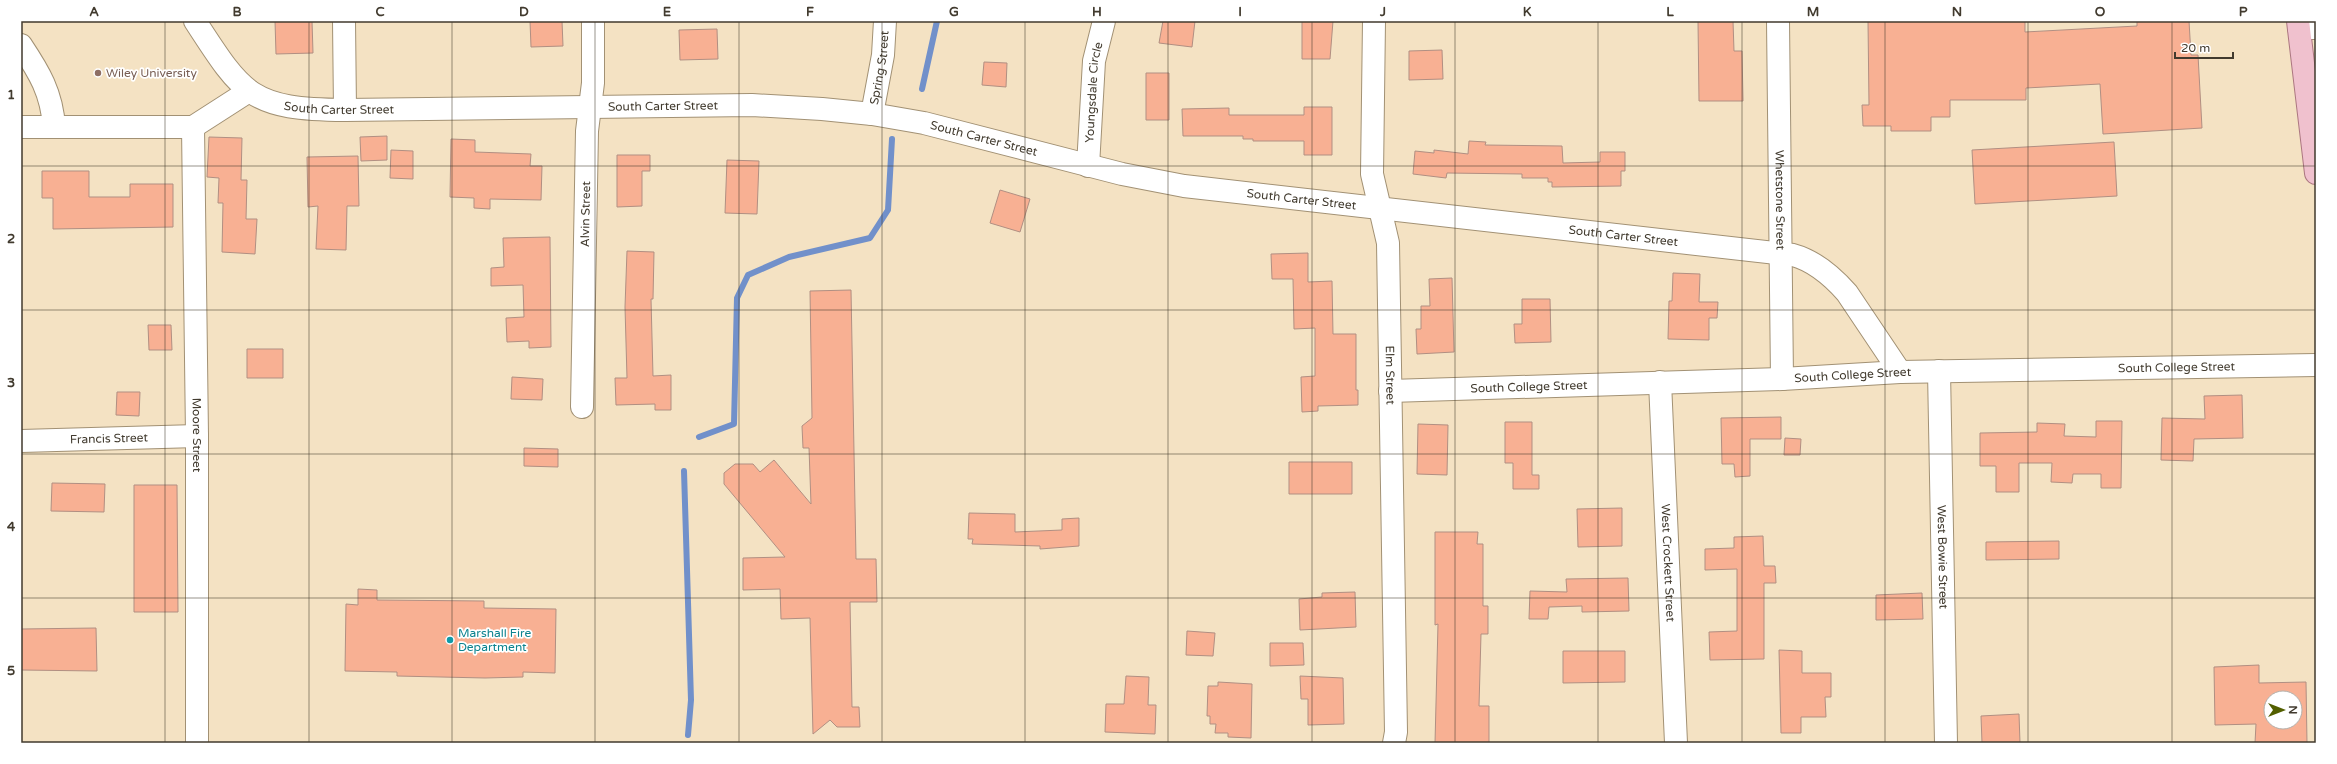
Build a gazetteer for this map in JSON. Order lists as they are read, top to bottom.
{
  "streets": {
    "street": [
      "Spring Street",
      "Youngsdale Circle",
      "South Carter Street",
      "Whetstone Street",
      "Alvin Street",
      "South College Street",
      "Elm Street",
      "Moore Street",
      "Francis Street",
      "West Bowie Street",
      "West Crockett Street"
    ]
  },
  "crossings": [
    ["Spring Street", "South Carter Street"],
    ["Youngsdale Circle", "South Carter Street"],
    ["South Carter Street", "Whetstone Street"],
    ["South Carter Street", "Alvin Street"],
    ["South Carter Street", "South College Street"],
    ["South Carter Street", "Elm Street"],
    ["Whetstone Street", "South College Street"],
    ["South College Street", "Elm Street"],
    ["South College Street", "West Bowie Street"],
    ["South College Street", "West Crockett Street"],
    ["Moore Street", "Francis Street"]
  ],
  "places": ["Wiley University", "Marshall Fire Department"],
  "scale_bar": "20 m",
  "north": "right",
  "grid": {
    "columns": [
      "A",
      "B",
      "C",
      "D",
      "E",
      "F",
      "G",
      "H",
      "I",
      "J",
      "K",
      "L",
      "M",
      "N",
      "O",
      "P"
    ],
    "rows": [
      "1",
      "2",
      "3",
      "4",
      "5"
    ]
  }
}
